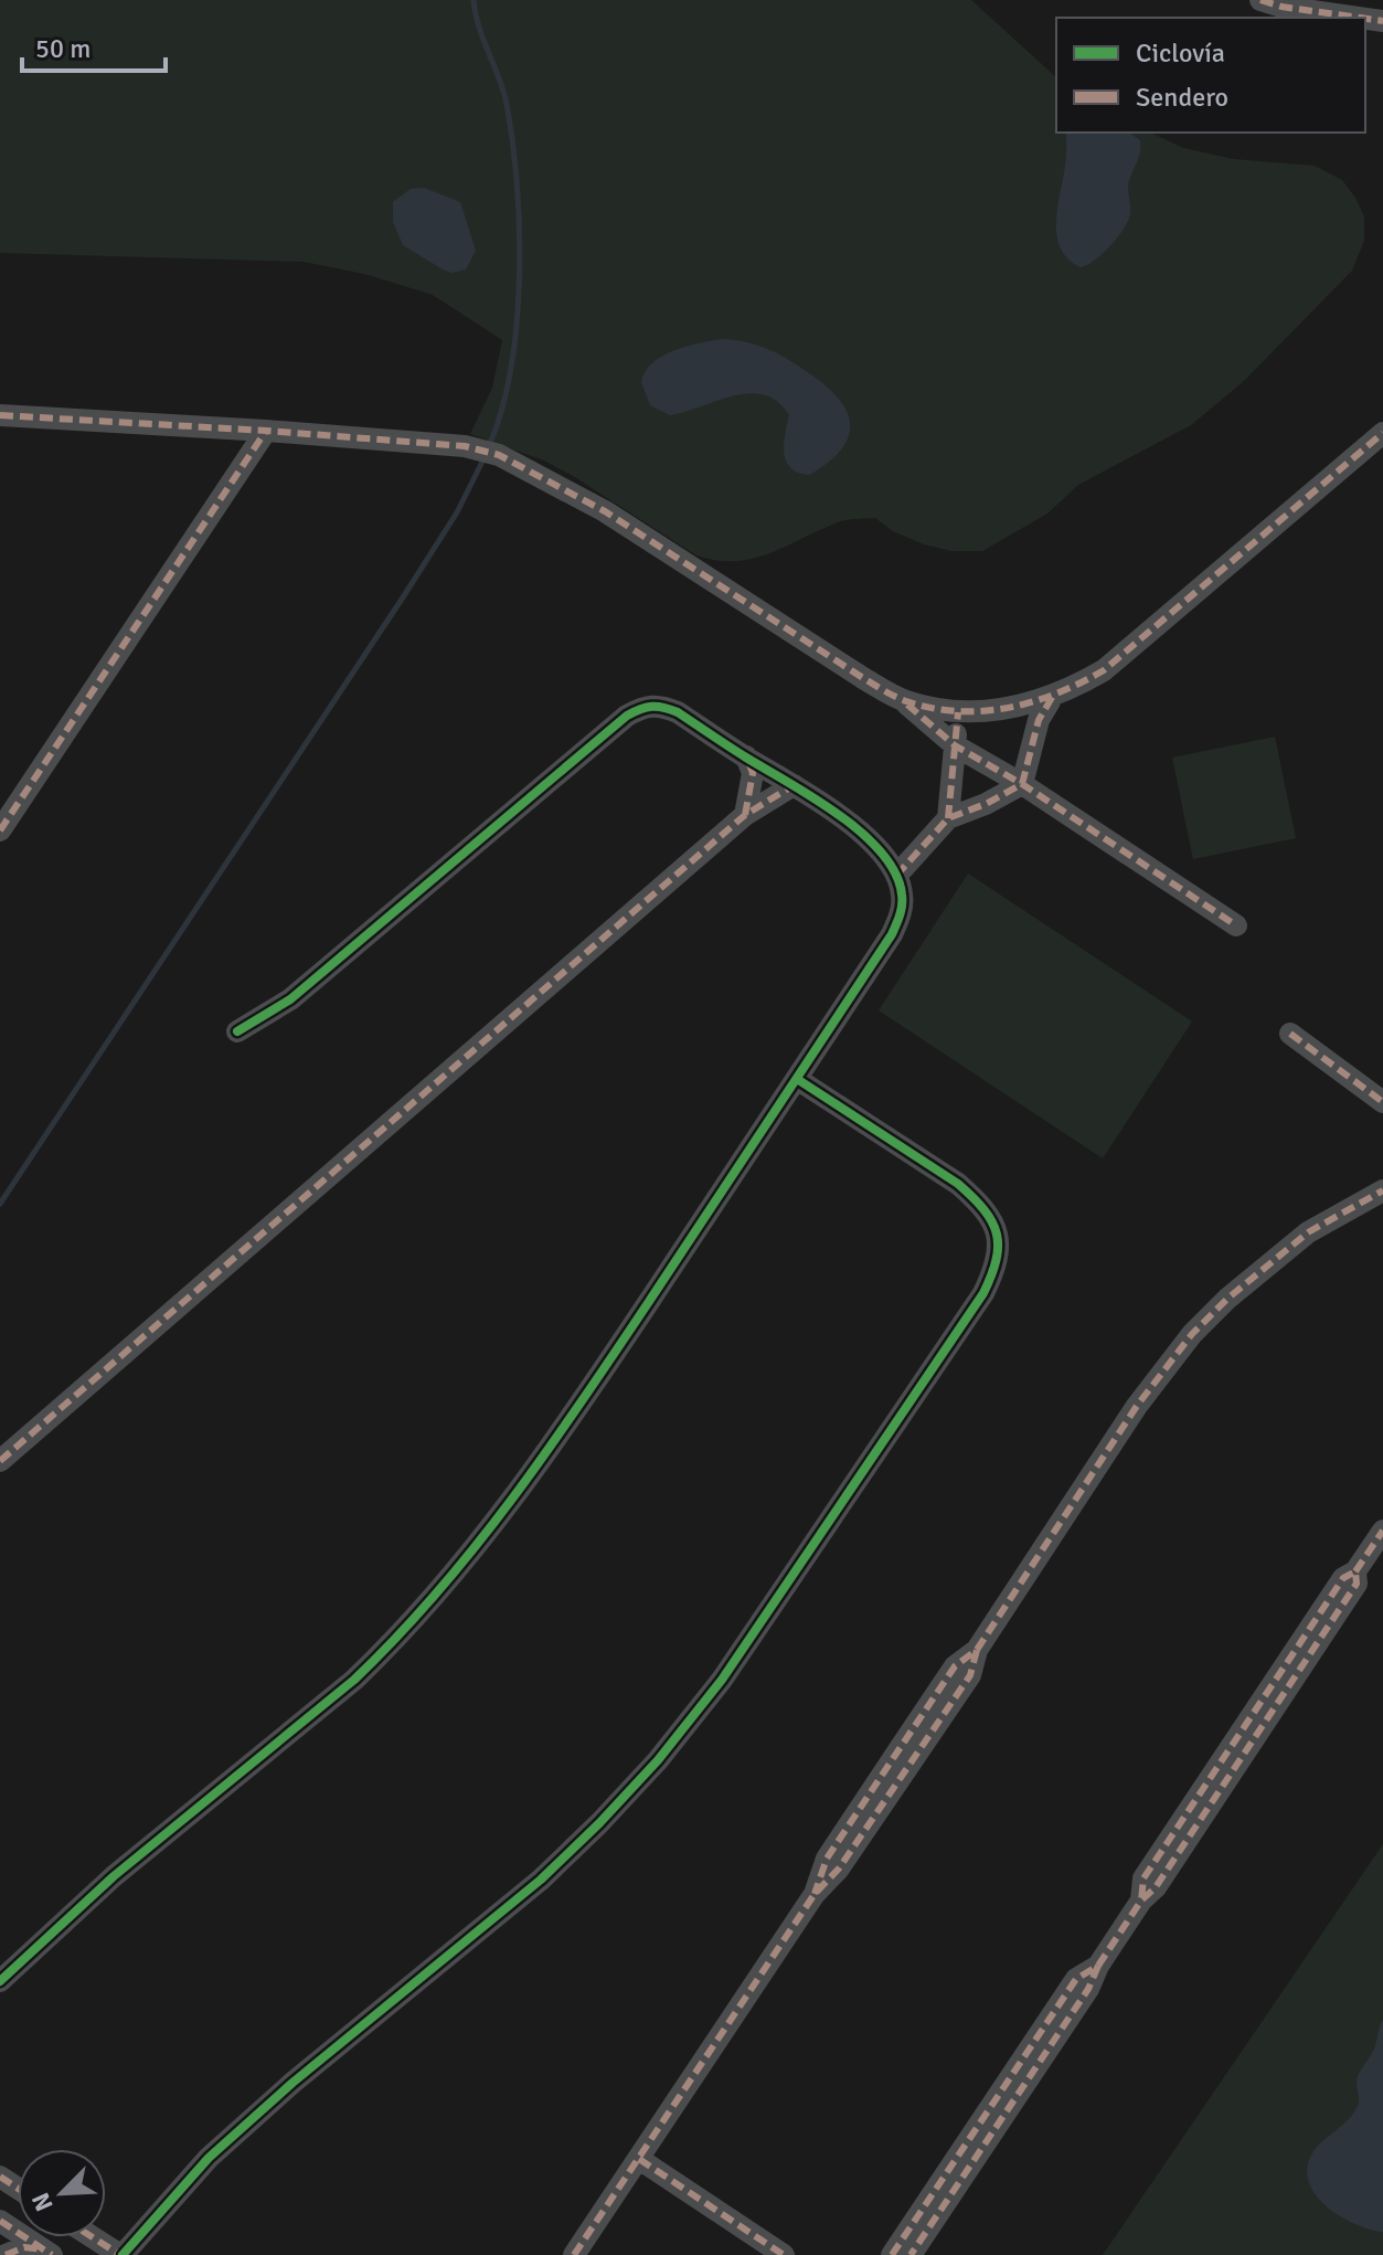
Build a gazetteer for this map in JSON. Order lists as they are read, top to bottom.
{
  "legend": ["Ciclovía", "Sendero"],
  "scale_bar": "50 m",
  "north": "bottom left"
}
